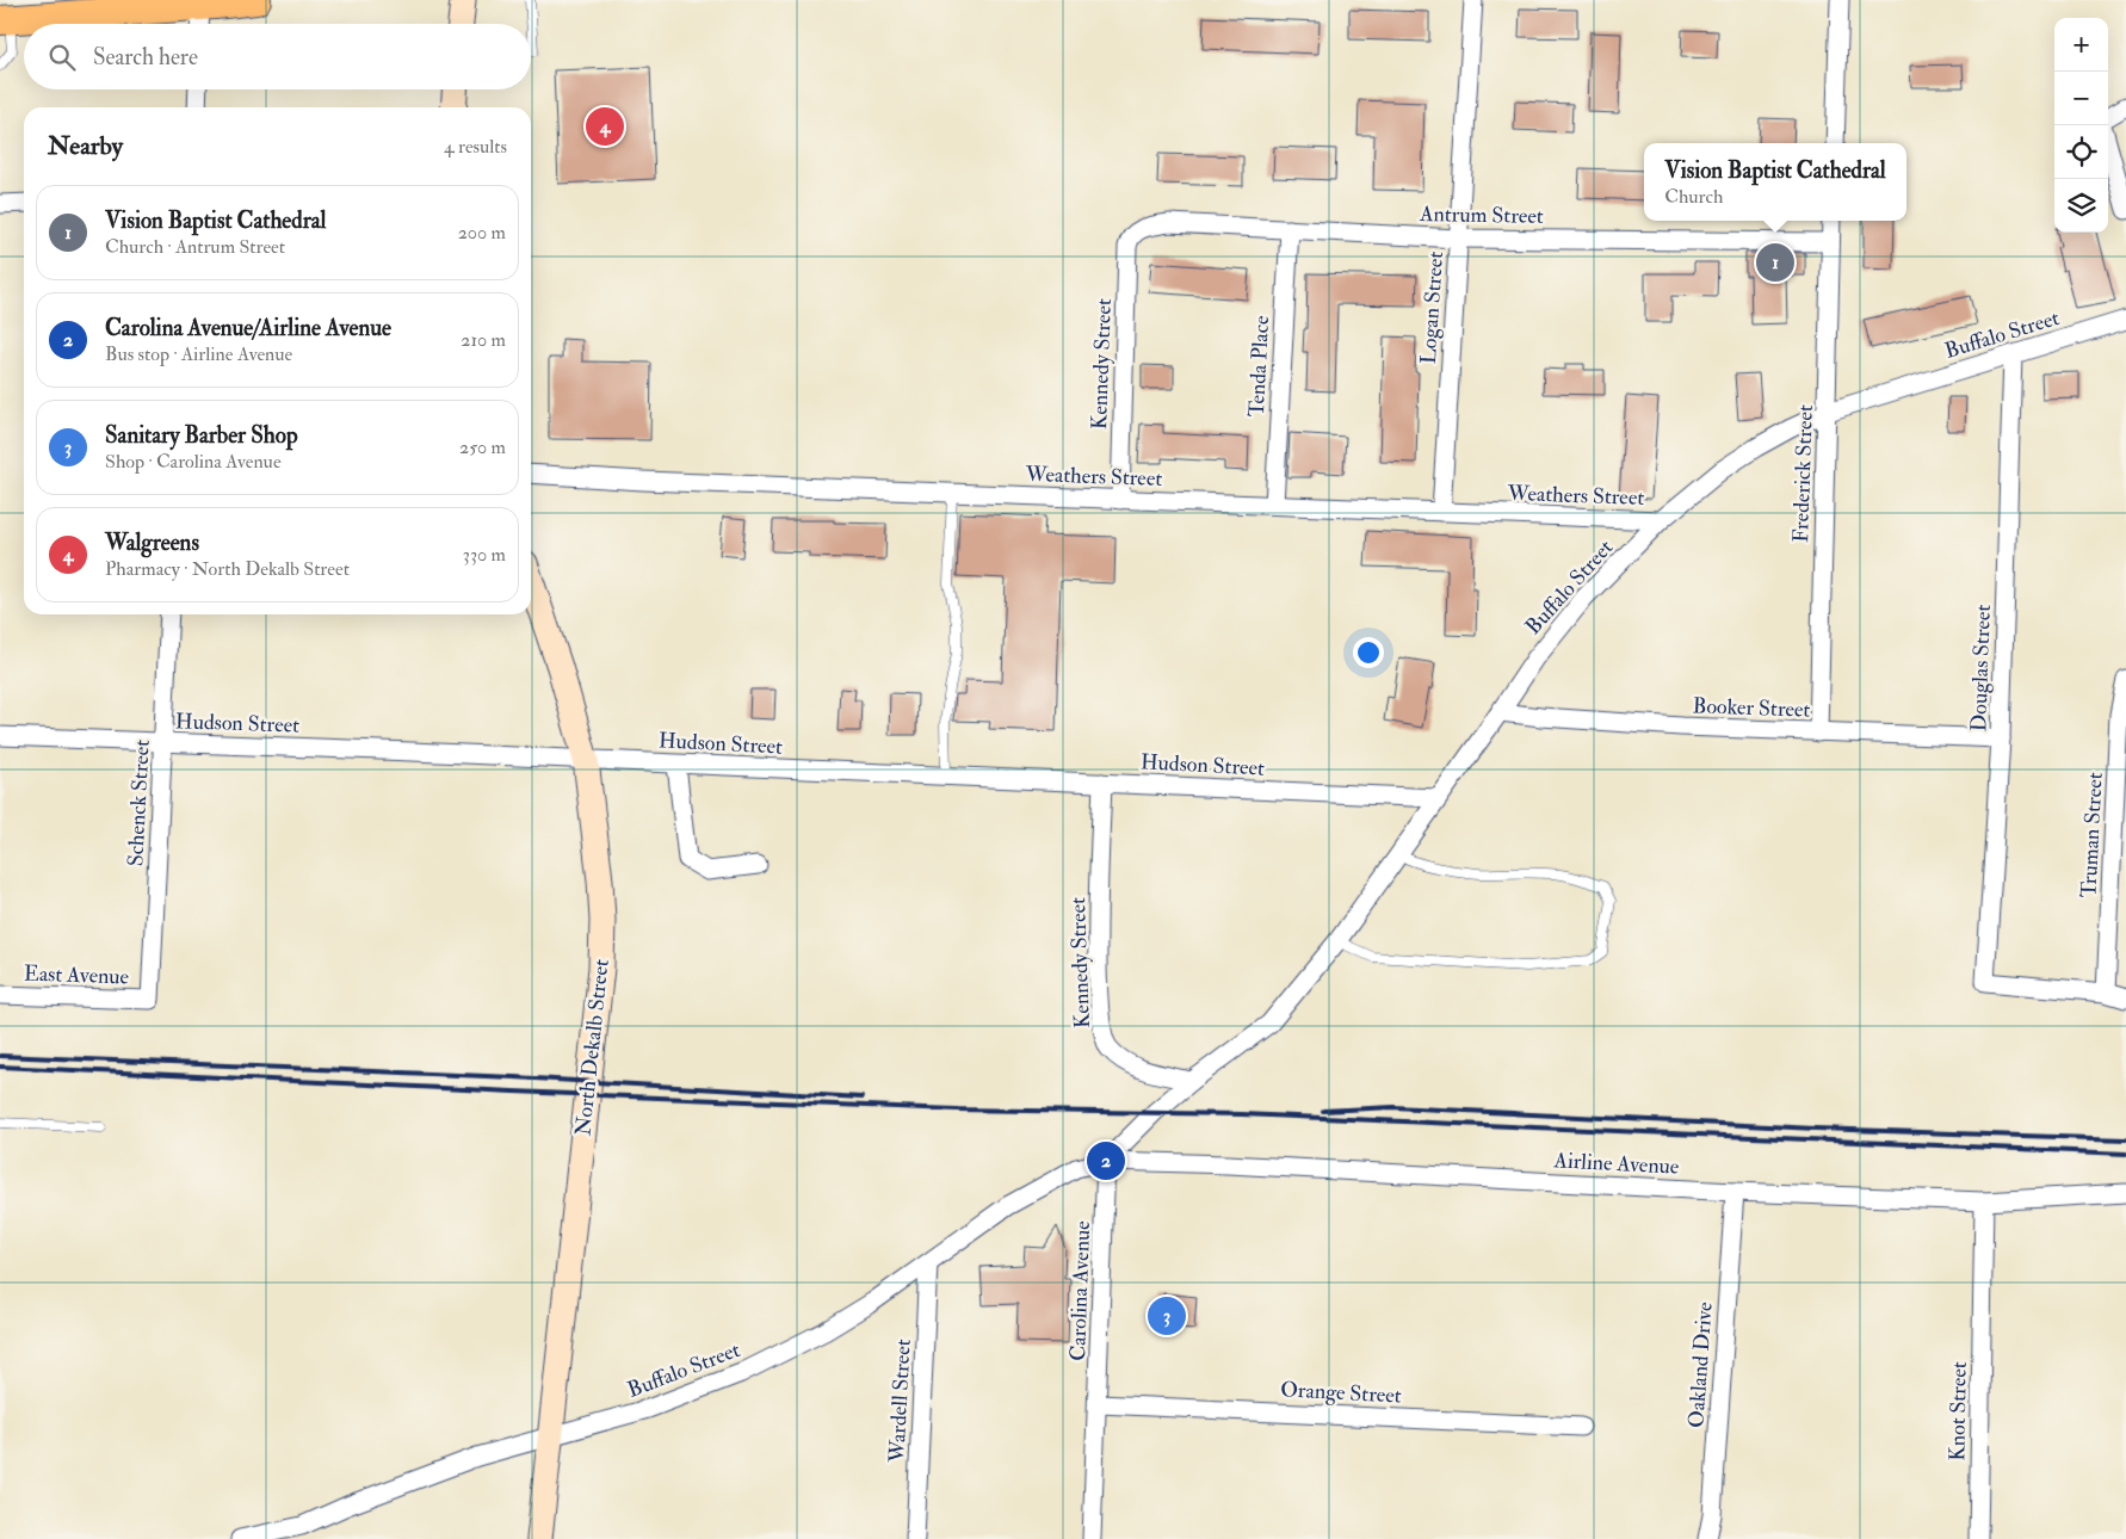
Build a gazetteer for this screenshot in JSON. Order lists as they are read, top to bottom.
{
  "streets": {
    "main road": ["North Dekalb Street"],
    "street": [
      "Antrum Street",
      "Logan Street",
      "Buffalo Street",
      "Kennedy Street",
      "Tenda Place",
      "Frederick Street",
      "Weathers Street",
      "Douglas Street",
      "Booker Street",
      "Hudson Street",
      "Schenck Street",
      "Truman Street",
      "East Avenue",
      "Airline Avenue",
      "Carolina Avenue",
      "Oakland Drive",
      "Orange Street",
      "Wardell Street",
      "Knot Street"
    ]
  },
  "crossings": [
    ["Antrum Street", "Logan Street"],
    ["Antrum Street", "Kennedy Street"],
    ["Antrum Street", "Tenda Place"],
    ["Antrum Street", "Frederick Street"],
    ["Logan Street", "Weathers Street"],
    ["Buffalo Street", "Kennedy Street"],
    ["Buffalo Street", "Frederick Street"],
    ["Buffalo Street", "Weathers Street"],
    ["Buffalo Street", "Douglas Street"],
    ["Buffalo Street", "Booker Street"],
    ["Buffalo Street", "Hudson Street"],
    ["Buffalo Street", "North Dekalb Street"],
    ["Buffalo Street", "Airline Avenue"],
    ["Buffalo Street", "Carolina Avenue"],
    ["Buffalo Street", "Wardell Street"],
    ["Kennedy Street", "Weathers Street"],
    ["Kennedy Street", "Hudson Street"],
    ["Tenda Place", "Weathers Street"],
    ["Frederick Street", "Booker Street"],
    ["Douglas Street", "Booker Street"],
    ["Douglas Street", "Truman Street"],
    ["Hudson Street", "Schenck Street"],
    ["Hudson Street", "North Dekalb Street"],
    ["Schenck Street", "East Avenue"],
    ["Airline Avenue", "Carolina Avenue"],
    ["Airline Avenue", "Oakland Drive"],
    ["Airline Avenue", "Knot Street"],
    ["Carolina Avenue", "Orange Street"]
  ],
  "page": {
    "map_buttons": ["+", "−"],
    "search": "Search here",
    "pins": [
      "4",
      "1",
      "2",
      "3"
    ],
    "heading": ["Nearby", "4 results"],
    "popup": ["Vision Baptist Cathedral", "Church"],
    "list": [
      {
        "mark": "1",
        "name": "Vision Baptist Cathedral",
        "note": "Church · Antrum Street",
        "value": "200 m"
      },
      {
        "mark": "2",
        "name": "Carolina Avenue/Airline Avenue",
        "note": "Bus stop · Airline Avenue",
        "value": "210 m"
      },
      {
        "mark": "3",
        "name": "Sanitary Barber Shop",
        "note": "Shop · Carolina Avenue",
        "value": "250 m"
      },
      {
        "mark": "4",
        "name": "Walgreens",
        "note": "Pharmacy · North Dekalb Street",
        "value": "330 m"
      }
    ]
  }
}
